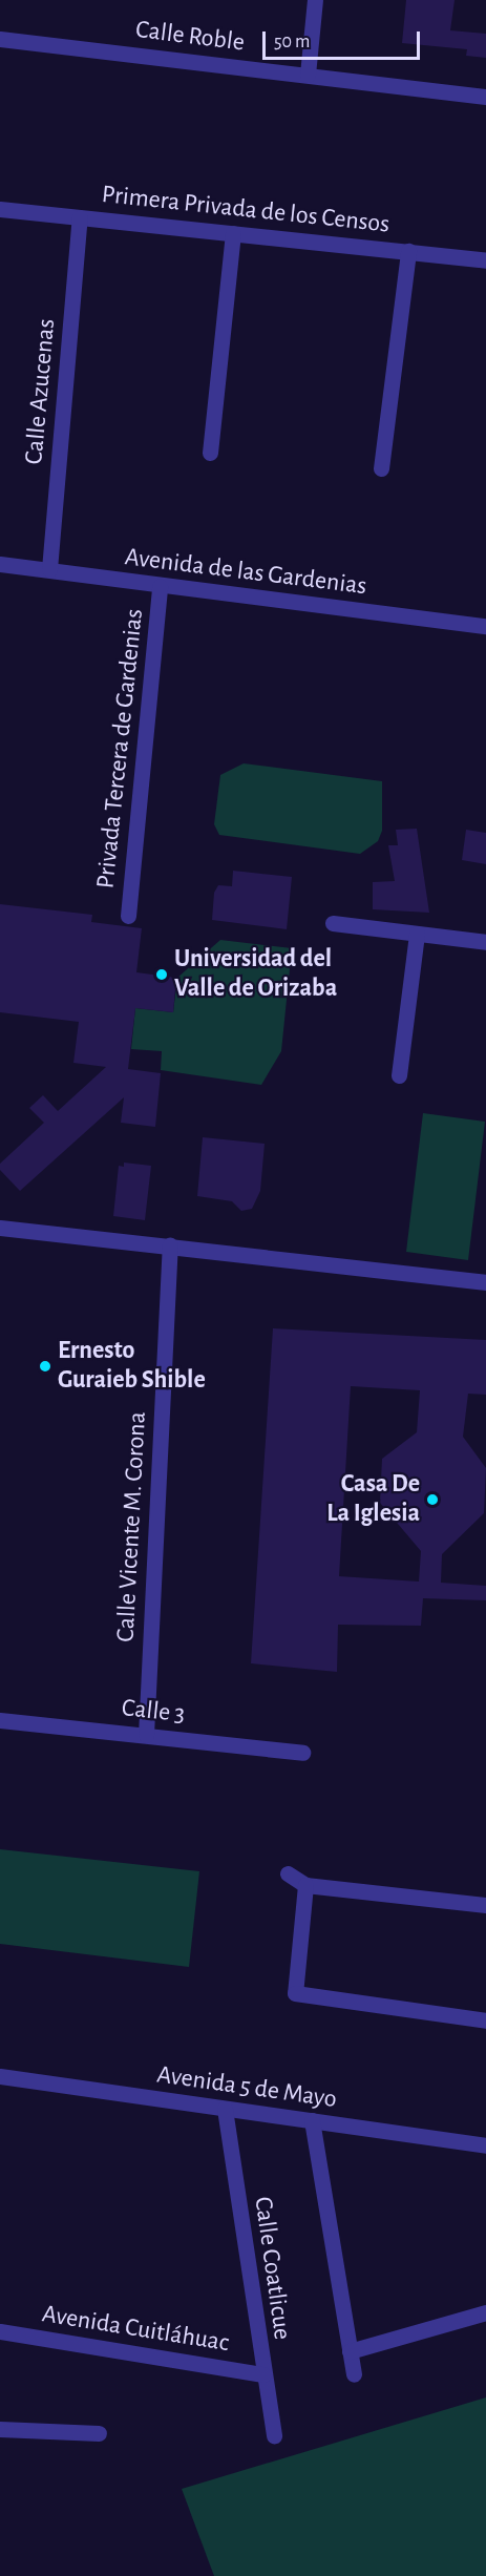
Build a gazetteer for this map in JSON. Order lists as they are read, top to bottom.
{
  "streets": {
    "street": [
      "Calle Roble",
      "Primera Privada de los Censos",
      "Calle Azucenas",
      "Avenida de las Gardenias",
      "Privada Tercera de Gardenias",
      "Calle Vicente M. Corona",
      "Calle 3",
      "Avenida 5 de Mayo",
      "Calle Coatlicue",
      "Avenida Cuitláhuac"
    ]
  },
  "crossings": [
    ["Primera Privada de los Censos", "Calle Azucenas"],
    ["Calle Azucenas", "Avenida de las Gardenias"],
    ["Avenida de las Gardenias", "Privada Tercera de Gardenias"],
    ["Calle Vicente M. Corona", "Calle 3"],
    ["Avenida 5 de Mayo", "Calle Coatlicue"],
    ["Calle Coatlicue", "Avenida Cuitláhuac"]
  ],
  "places": ["Universidad del Valle de Orizaba", "Ernesto Guraieb Shible", "Casa De La Iglesia"],
  "scale_bar": "50 m"
}
